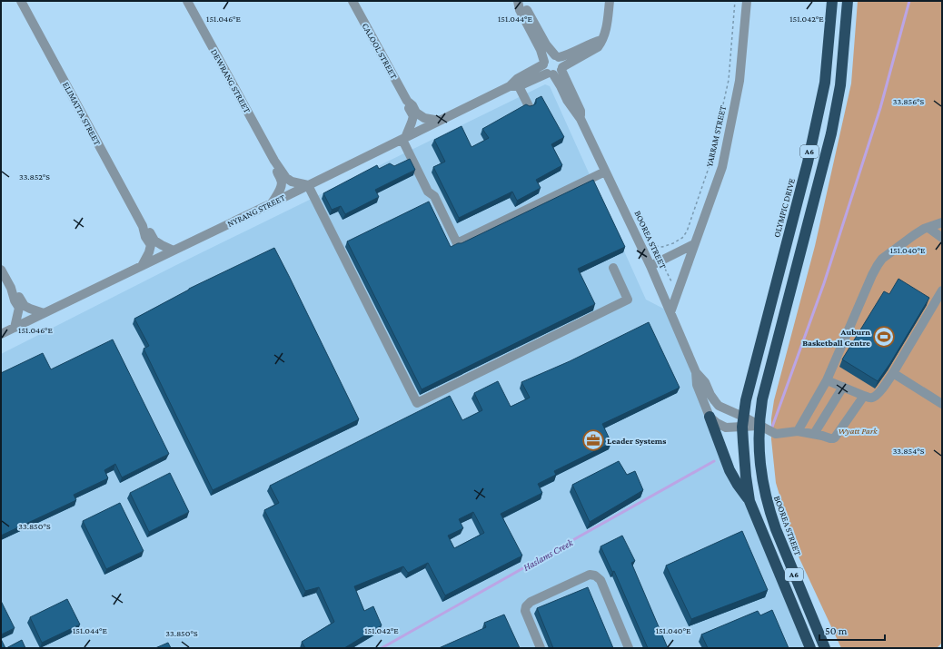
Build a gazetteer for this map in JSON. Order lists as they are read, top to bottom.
{
  "streets": {
    "highway": ["A6", "OLYMPIC DRIVE", "BOOREA STREET"],
    "street": [
      "CALOOL STREET",
      "DEWRANG STREET",
      "ELIMATTA STREET",
      "YARRAM STREET",
      "NYRANG STREET"
    ]
  },
  "crossings": [
    ["CALOOL STREET", "NYRANG STREET"],
    ["DEWRANG STREET", "NYRANG STREET"],
    ["ELIMATTA STREET", "NYRANG STREET"],
    ["YARRAM STREET", "BOOREA STREET"],
    ["A6", "OLYMPIC DRIVE"],
    ["A6", "BOOREA STREET"],
    ["OLYMPIC DRIVE", "BOOREA STREET"],
    ["NYRANG STREET", "BOOREA STREET"]
  ],
  "water": ["Haslams Creek"],
  "parks": ["Wyatt Park"],
  "places": {
    "sports": ["Auburn Basketball Centre"],
    "office": ["Leader Systems"]
  },
  "scale_bar": "50 m",
  "coordinates": [
    "151.046°E",
    "151.044°E",
    "151.042°E",
    "33.856°S",
    "33.852°S",
    "151.040°E",
    "33.854°S",
    "33.850°S"
  ]
}
